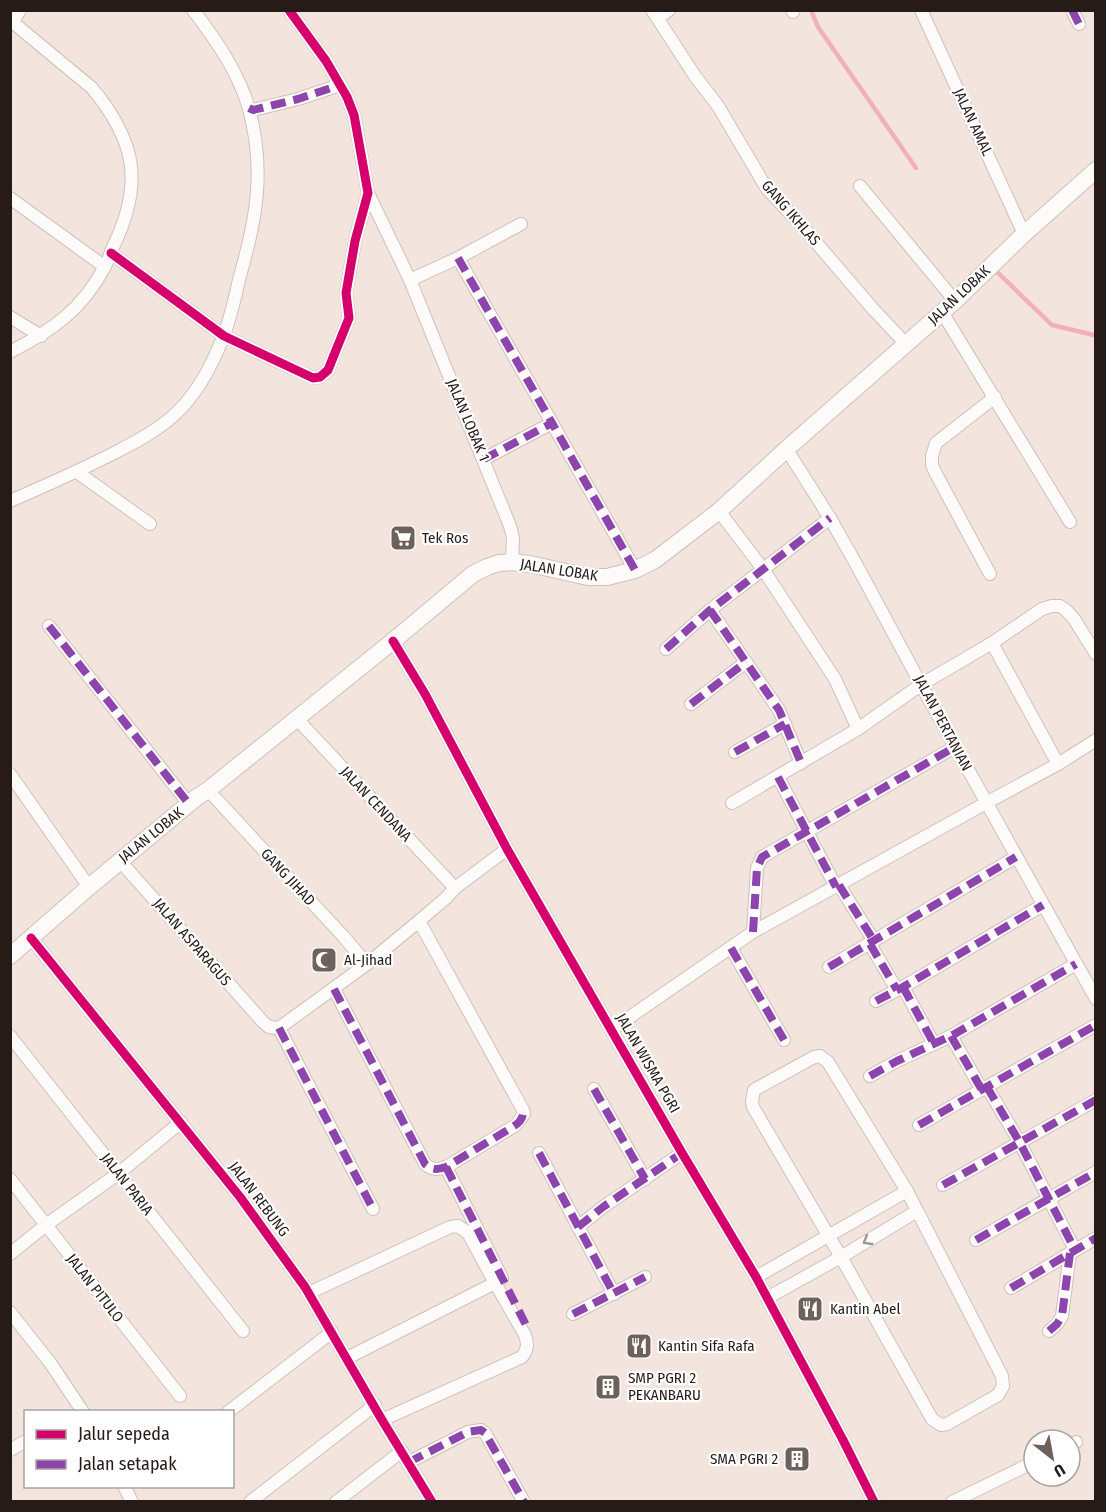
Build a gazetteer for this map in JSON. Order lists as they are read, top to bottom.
{
  "streets": {
    "main road": ["JALAN LOBAK"],
    "street": [
      "JALAN AMAL",
      "GANG IKHLAS",
      "JALAN LOBAK 1",
      "JALAN PERTANIAN",
      "JALAN CENDANA",
      "GANG JIHAD",
      "JALAN ASPARAGUS",
      "JALAN WISMA PGRI",
      "JALAN PARIA",
      "JALAN REBUNG",
      "JALAN PITULO"
    ]
  },
  "crossings": [
    ["JALAN AMAL", "JALAN LOBAK"],
    ["GANG IKHLAS", "JALAN LOBAK"],
    ["JALAN LOBAK", "JALAN LOBAK 1"],
    ["JALAN LOBAK", "JALAN PERTANIAN"],
    ["JALAN LOBAK", "JALAN CENDANA"],
    ["JALAN LOBAK", "GANG JIHAD"],
    ["JALAN LOBAK", "JALAN ASPARAGUS"],
    ["JALAN LOBAK", "JALAN WISMA PGRI"],
    ["JALAN LOBAK", "JALAN REBUNG"]
  ],
  "places": {
    "supermarket": ["Tek Ros"],
    "mosque": ["Al-Jihad"],
    "restaurant": ["Kantin Abel", "Kantin Sifa Rafa"],
    "building": ["SMP PGRI 2 PEKANBARU", "SMA PGRI 2"]
  },
  "legend": ["Jalur sepeda", "Jalan setapak"],
  "north": "bottom right"
}
